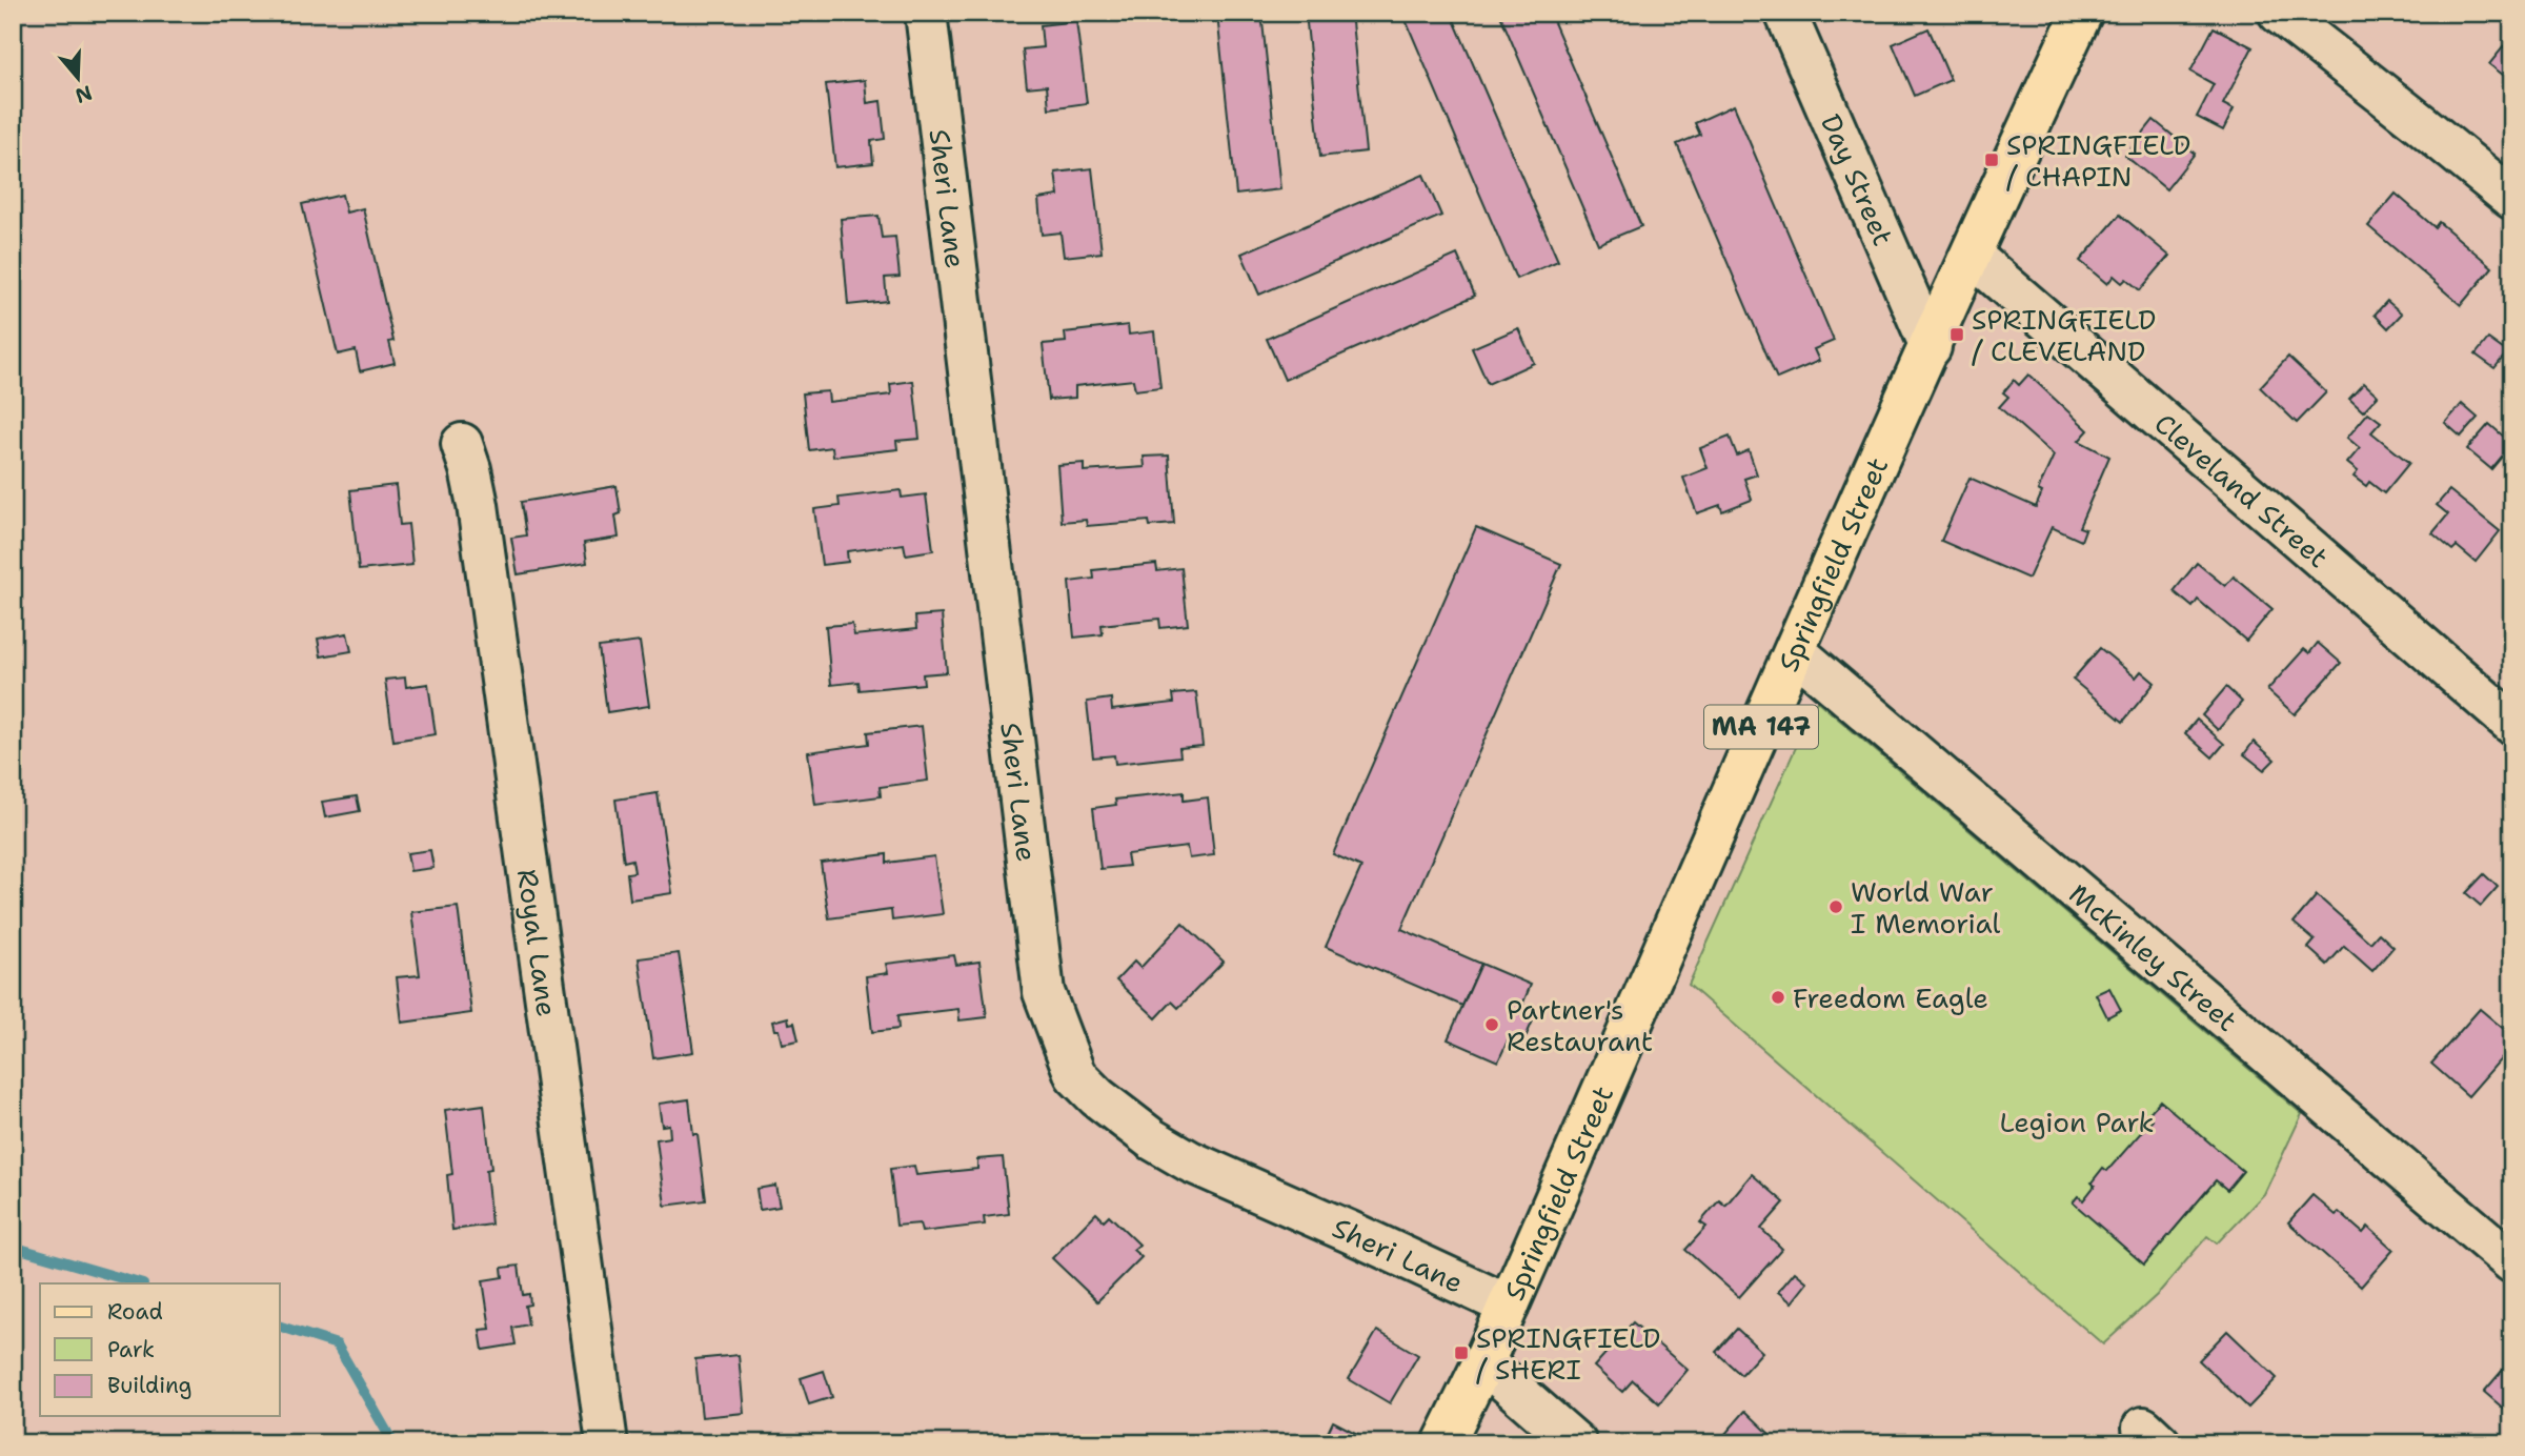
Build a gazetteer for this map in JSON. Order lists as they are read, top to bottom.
{
  "streets": {
    "main road": ["Springfield Street", "MA 147"],
    "street": [
      "Day Street",
      "Sheri Lane",
      "Cleveland Street",
      "Royal Lane",
      "McKinley Street"
    ]
  },
  "crossings": [
    ["Day Street", "Springfield Street"],
    ["Sheri Lane", "Springfield Street"],
    ["Cleveland Street", "Springfield Street"],
    ["Springfield Street", "McKinley Street"]
  ],
  "parks": ["Legion Park"],
  "places": {
    "transit": ["SPRINGFIELD / CHAPIN", "SPRINGFIELD / CLEVELAND", "SPRINGFIELD / SHERI"],
    "other": ["World War I Memorial", "Freedom Eagle", "Partner's Restaurant"]
  },
  "legend": ["Road", "Park", "Building"],
  "north": "bottom"
}
